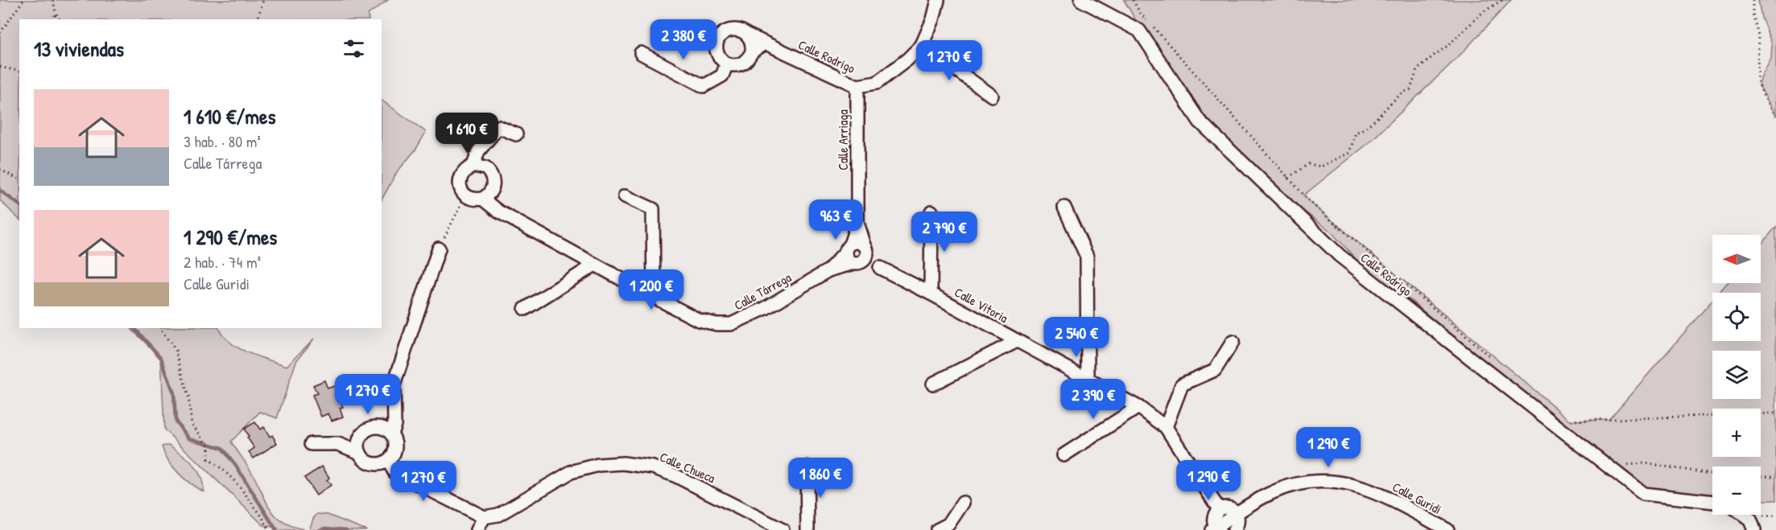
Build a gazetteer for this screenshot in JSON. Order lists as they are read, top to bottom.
{
  "streets": {
    "street": [
      "Calle Rodrigo",
      "Calle Arriaga",
      "Calle Tárrega",
      "Calle Vitoria",
      "Calle Chueca",
      "Calle Guridi"
    ]
  },
  "crossings": [
    ["Calle Rodrigo", "Calle Arriaga"],
    ["Calle Arriaga", "Calle Tárrega"],
    ["Calle Arriaga", "Calle Vitoria"],
    ["Calle Tárrega", "Calle Vitoria"],
    ["Calle Vitoria", "Calle Guridi"]
  ],
  "north": "left",
  "page": {
    "price": [
      "2 380 €",
      "1 270 €",
      "1 610 €",
      "963 €",
      "2 790 €",
      "1 200 €",
      "2 540 €",
      "1 270 €",
      "2 390 €",
      "1 290 €",
      "1 860 €",
      "1 290 €",
      "1 270 €"
    ],
    "heading": "13 viviendas",
    "list": [
      {
        "name": "1 610 €/mes",
        "note": "3 hab. · 80 m² · Calle Tárrega"
      },
      {
        "name": "1 290 €/mes",
        "note": "2 hab. · 74 m² · Calle Guridi"
      }
    ],
    "map_buttons": ["+", "−"]
  }
}
